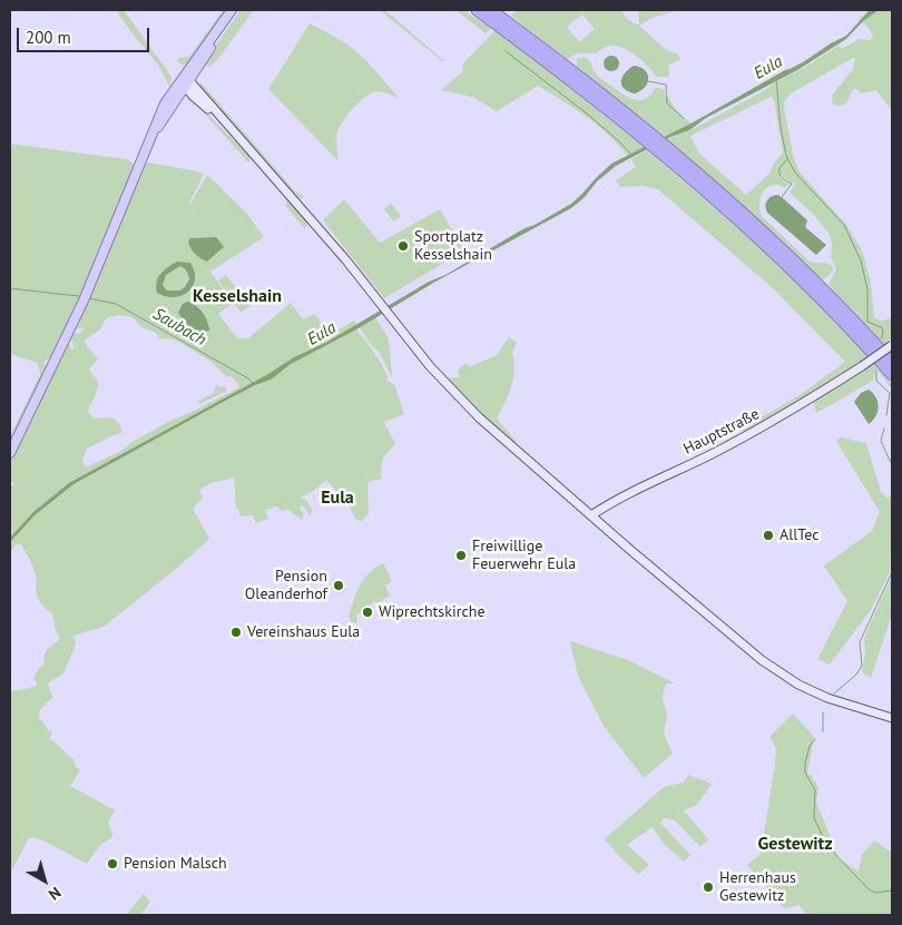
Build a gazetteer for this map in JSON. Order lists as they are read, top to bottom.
{
  "streets": {
    "main road": ["Hauptstraße"]
  },
  "districts": ["Kesselshain", "Eula", "Gestewitz"],
  "water": ["Eula", "Saubach"],
  "places": [
    "Sportplatz Kesselshain",
    "AllTec",
    "Freiwillige Feuerwehr Eula",
    "Pension Oleanderhof",
    "Wiprechtskirche",
    "Vereinshaus Eula",
    "Pension Malsch",
    "Herrenhaus Gestewitz"
  ],
  "scale_bar": "200 m",
  "north": "bottom right"
}
